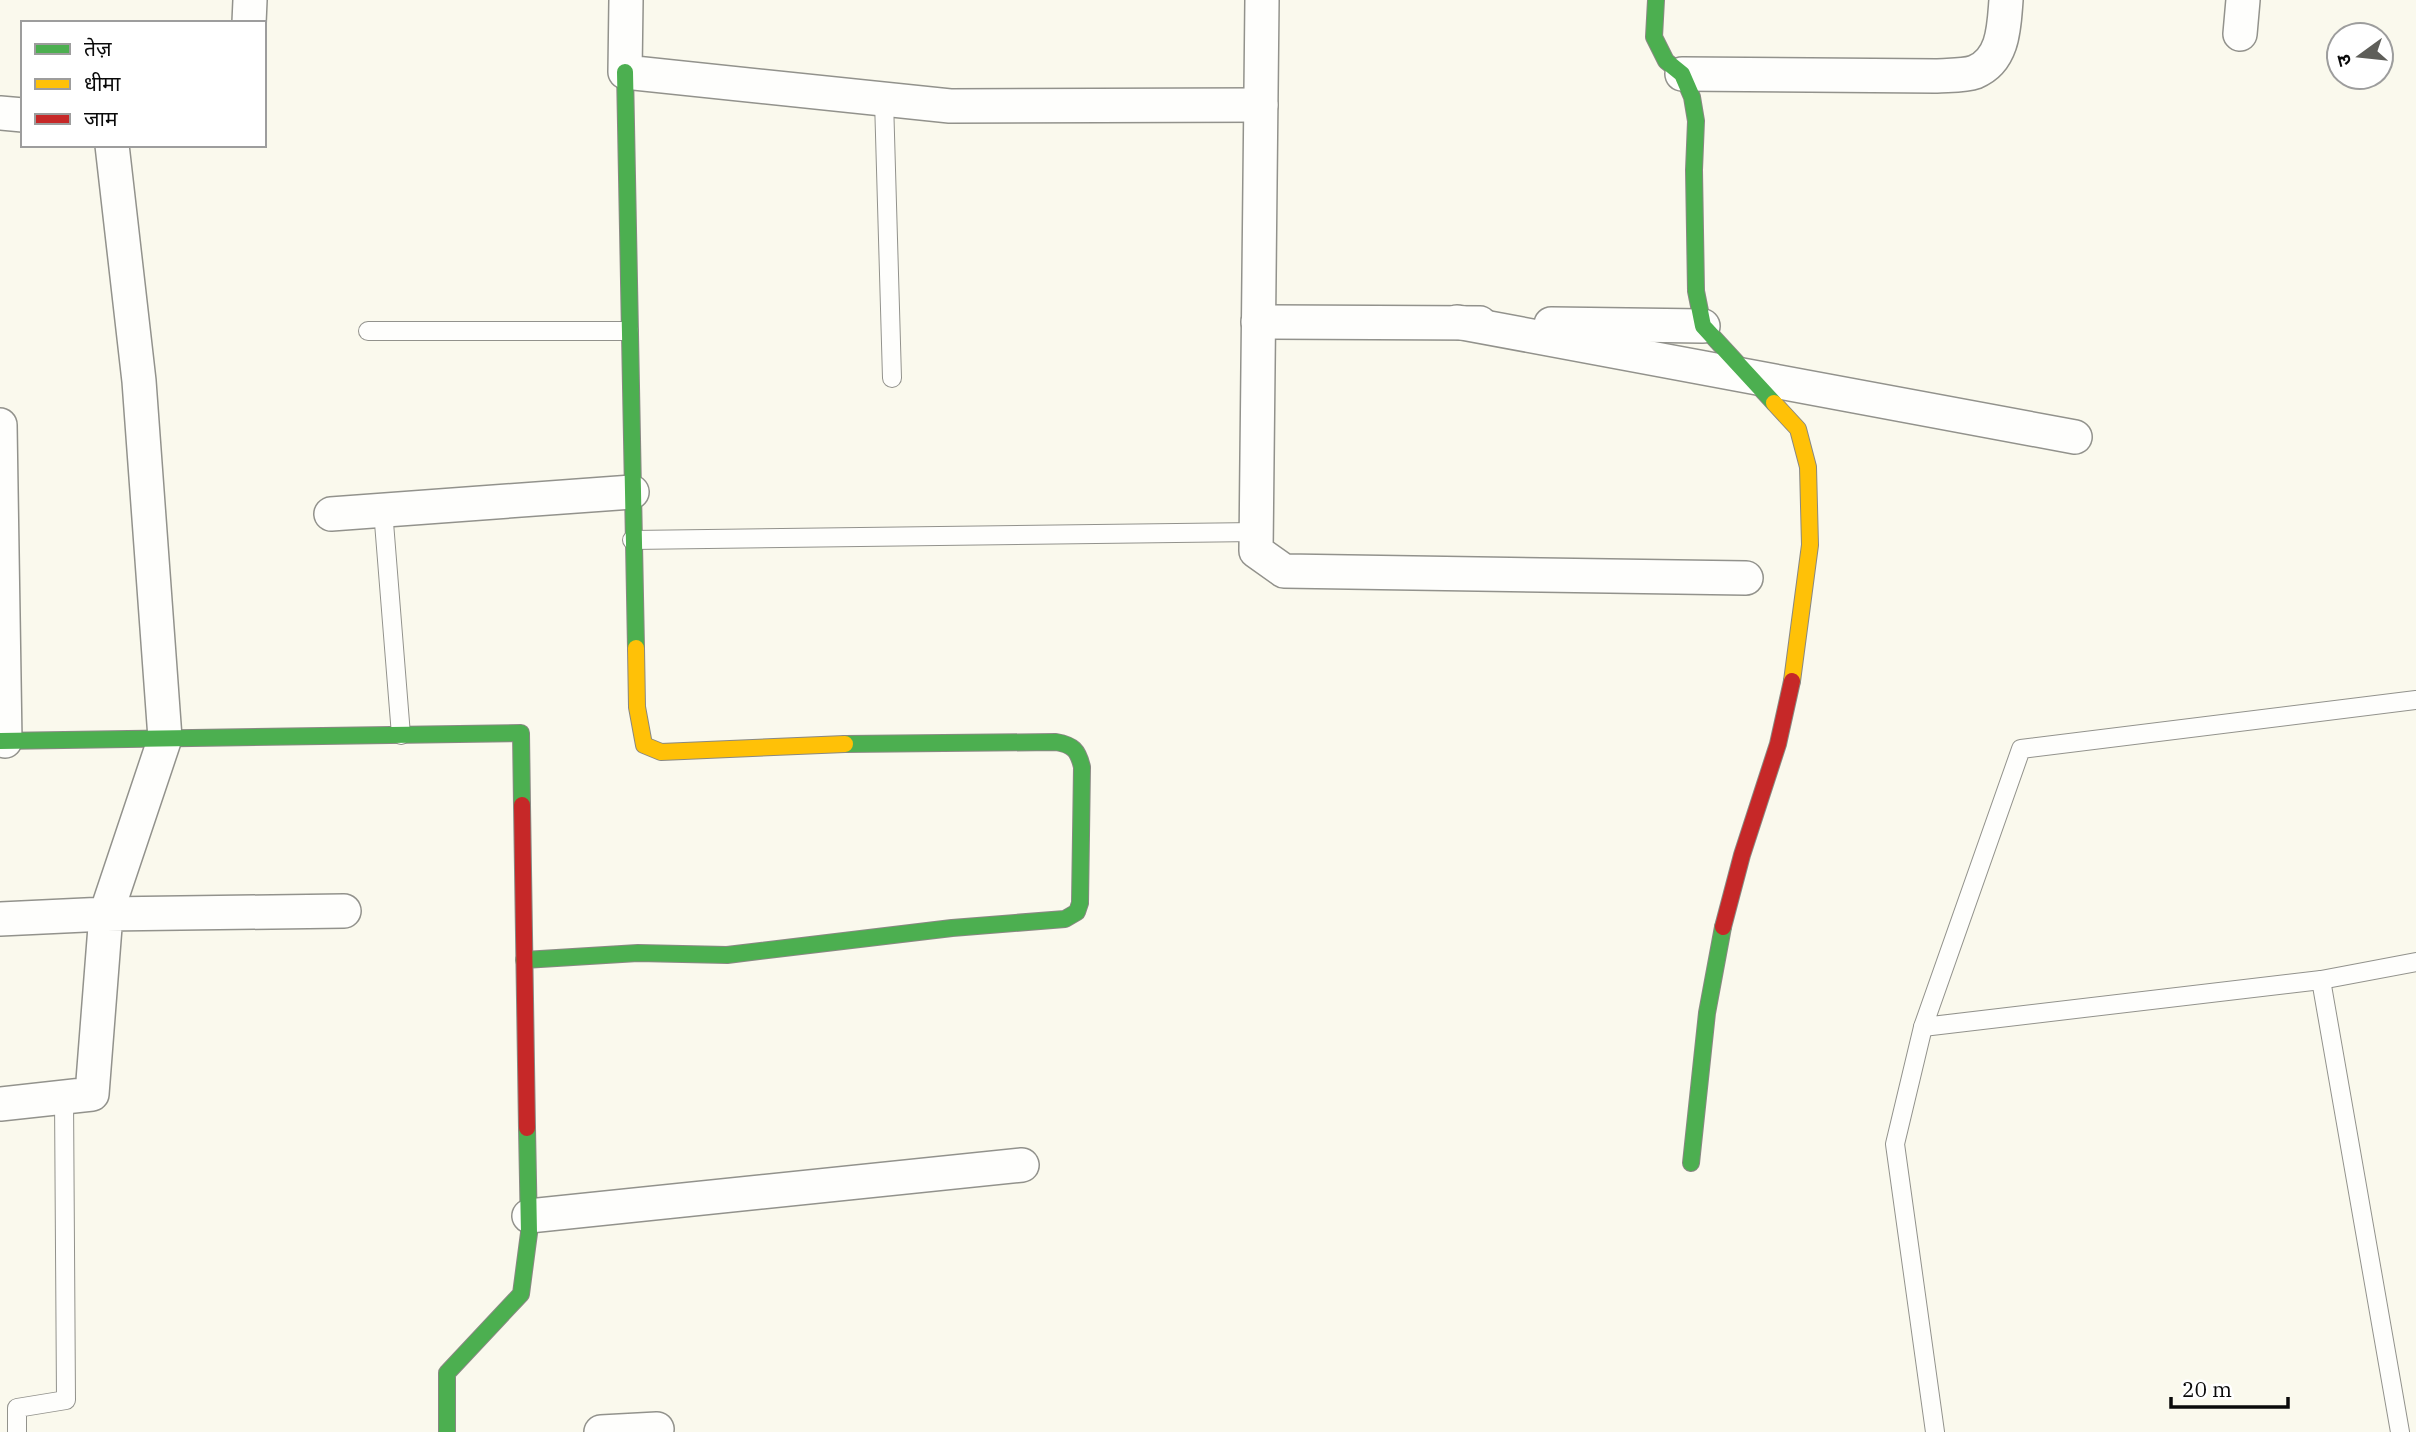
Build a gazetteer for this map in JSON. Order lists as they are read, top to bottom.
{
  "legend": ["तेज़", "धीमा", "जाम"],
  "scale_bar": "20 m",
  "north": "left"
}
